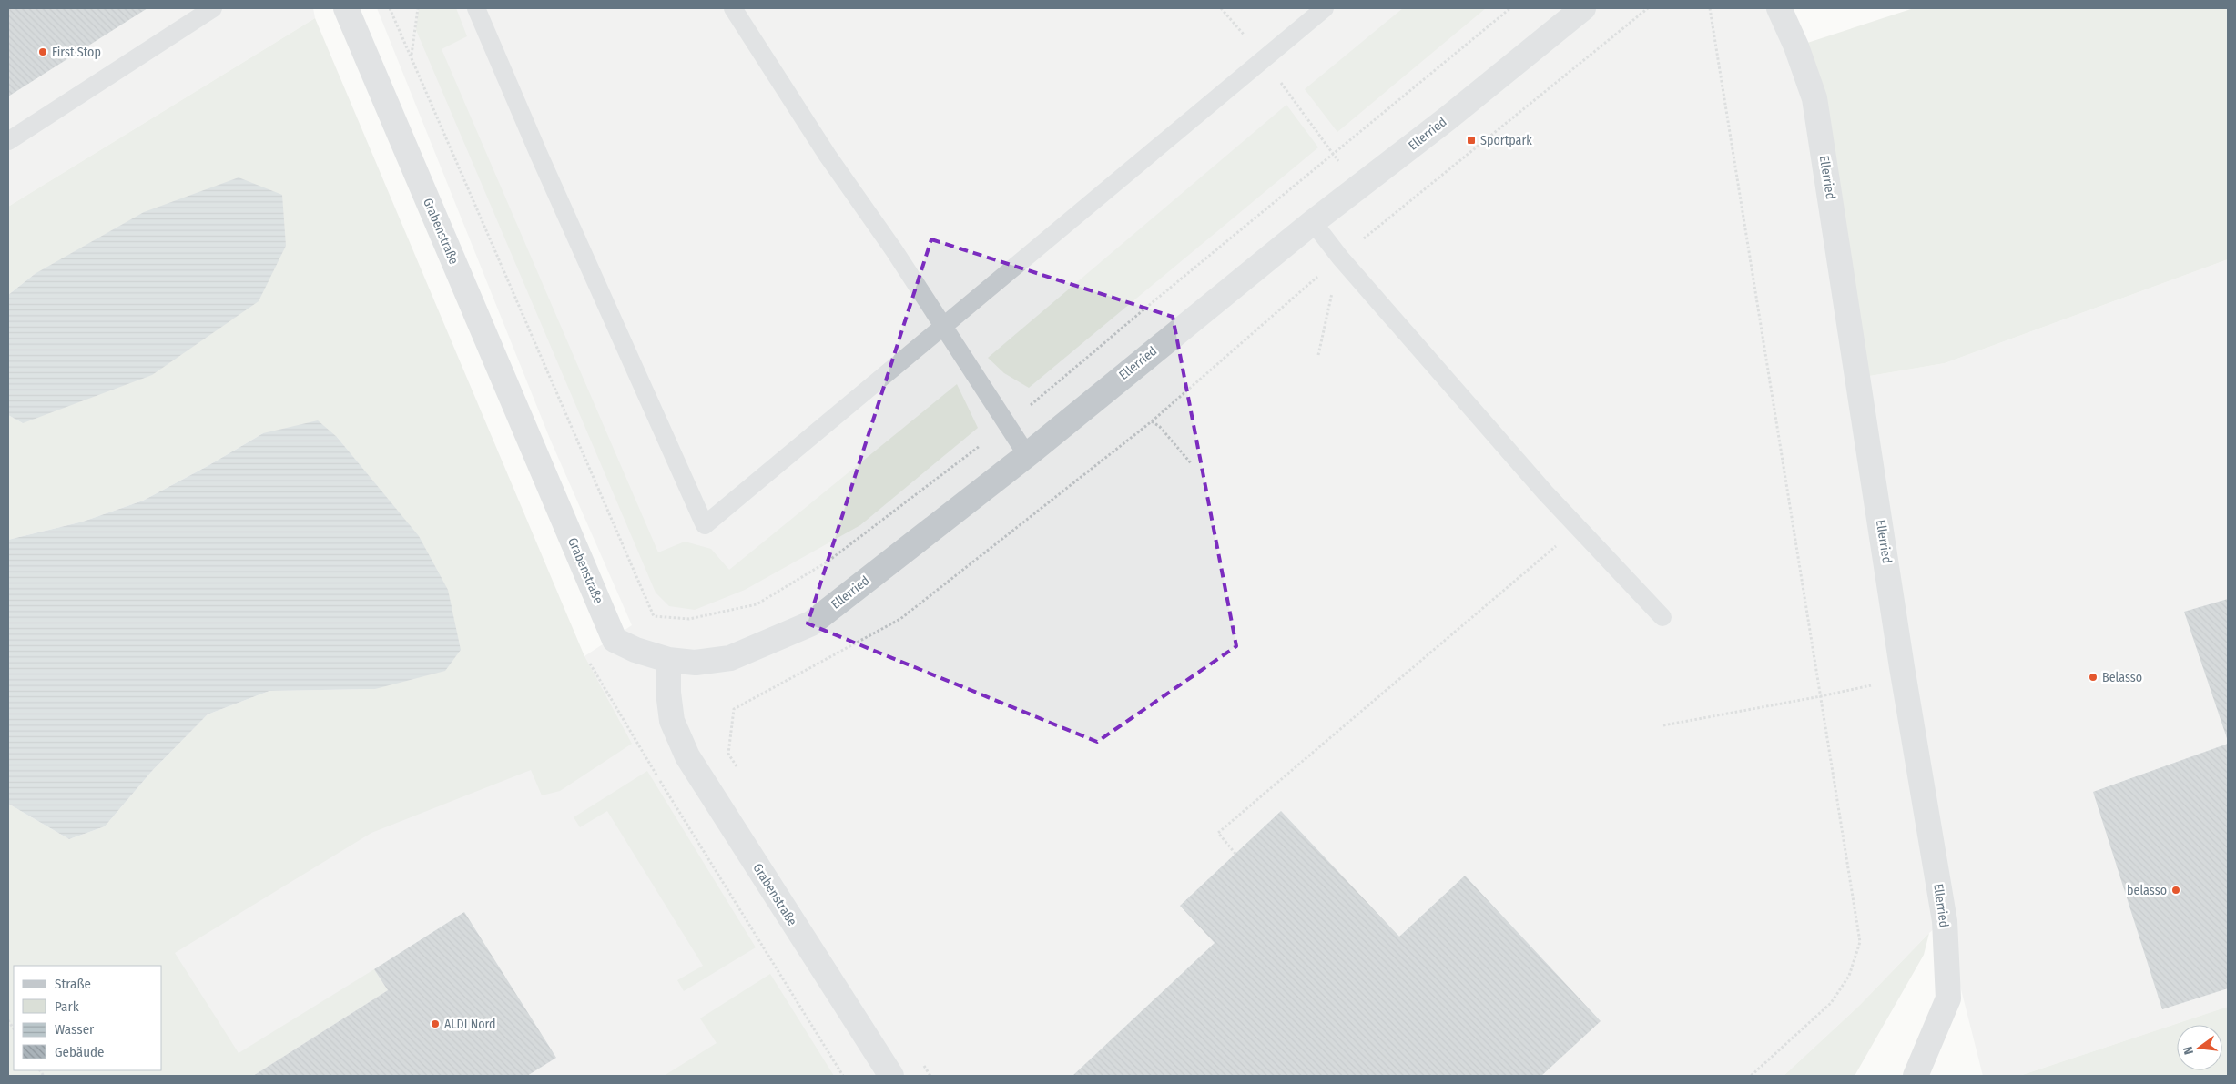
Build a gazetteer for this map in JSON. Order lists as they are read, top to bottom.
{
  "streets": {
    "street": ["Ellerried", "Grabenstraße"]
  },
  "crossings": [
    ["Ellerried", "Grabenstraße"]
  ],
  "places": {
    "other": [
      "First Stop",
      "Belasso",
      "belasso",
      "ALDI Nord"
    ],
    "transit": ["Sportpark"]
  },
  "legend": [
    "Straße",
    "Park",
    "Wasser",
    "Gebäude"
  ],
  "north": "left"
}
